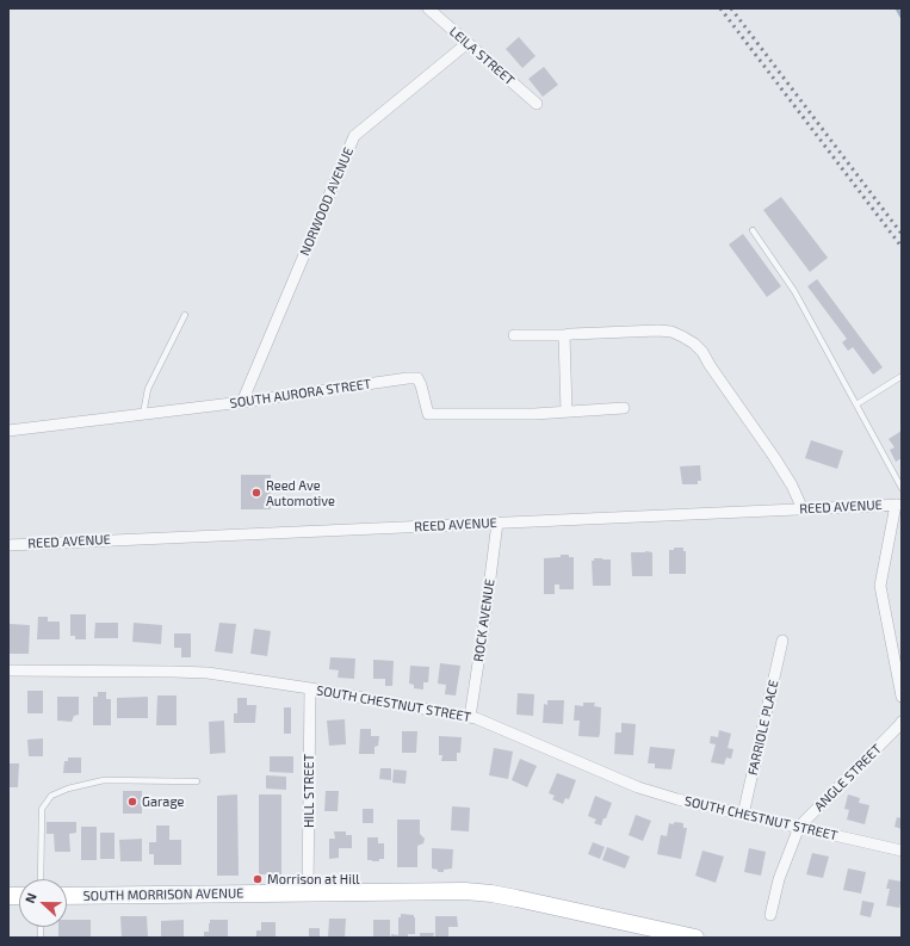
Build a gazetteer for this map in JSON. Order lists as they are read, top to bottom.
{
  "streets": {
    "main road": ["SOUTH MORRISON AVENUE"],
    "street": [
      "LEILA STREET",
      "NORWOOD AVENUE",
      "SOUTH AURORA STREET",
      "REED AVENUE",
      "ROCK AVENUE",
      "SOUTH CHESTNUT STREET",
      "FARRIOLE PLACE",
      "ANGLE STREET",
      "HILL STREET"
    ]
  },
  "crossings": [
    ["LEILA STREET", "NORWOOD AVENUE"],
    ["NORWOOD AVENUE", "SOUTH AURORA STREET"],
    ["REED AVENUE", "ROCK AVENUE"],
    ["ROCK AVENUE", "SOUTH CHESTNUT STREET"],
    ["SOUTH CHESTNUT STREET", "FARRIOLE PLACE"],
    ["SOUTH CHESTNUT STREET", "ANGLE STREET"],
    ["SOUTH CHESTNUT STREET", "HILL STREET"],
    ["HILL STREET", "SOUTH MORRISON AVENUE"]
  ],
  "places": ["Reed Ave Automotive", "Garage", "Morrison at Hill"],
  "north": "left"
}
